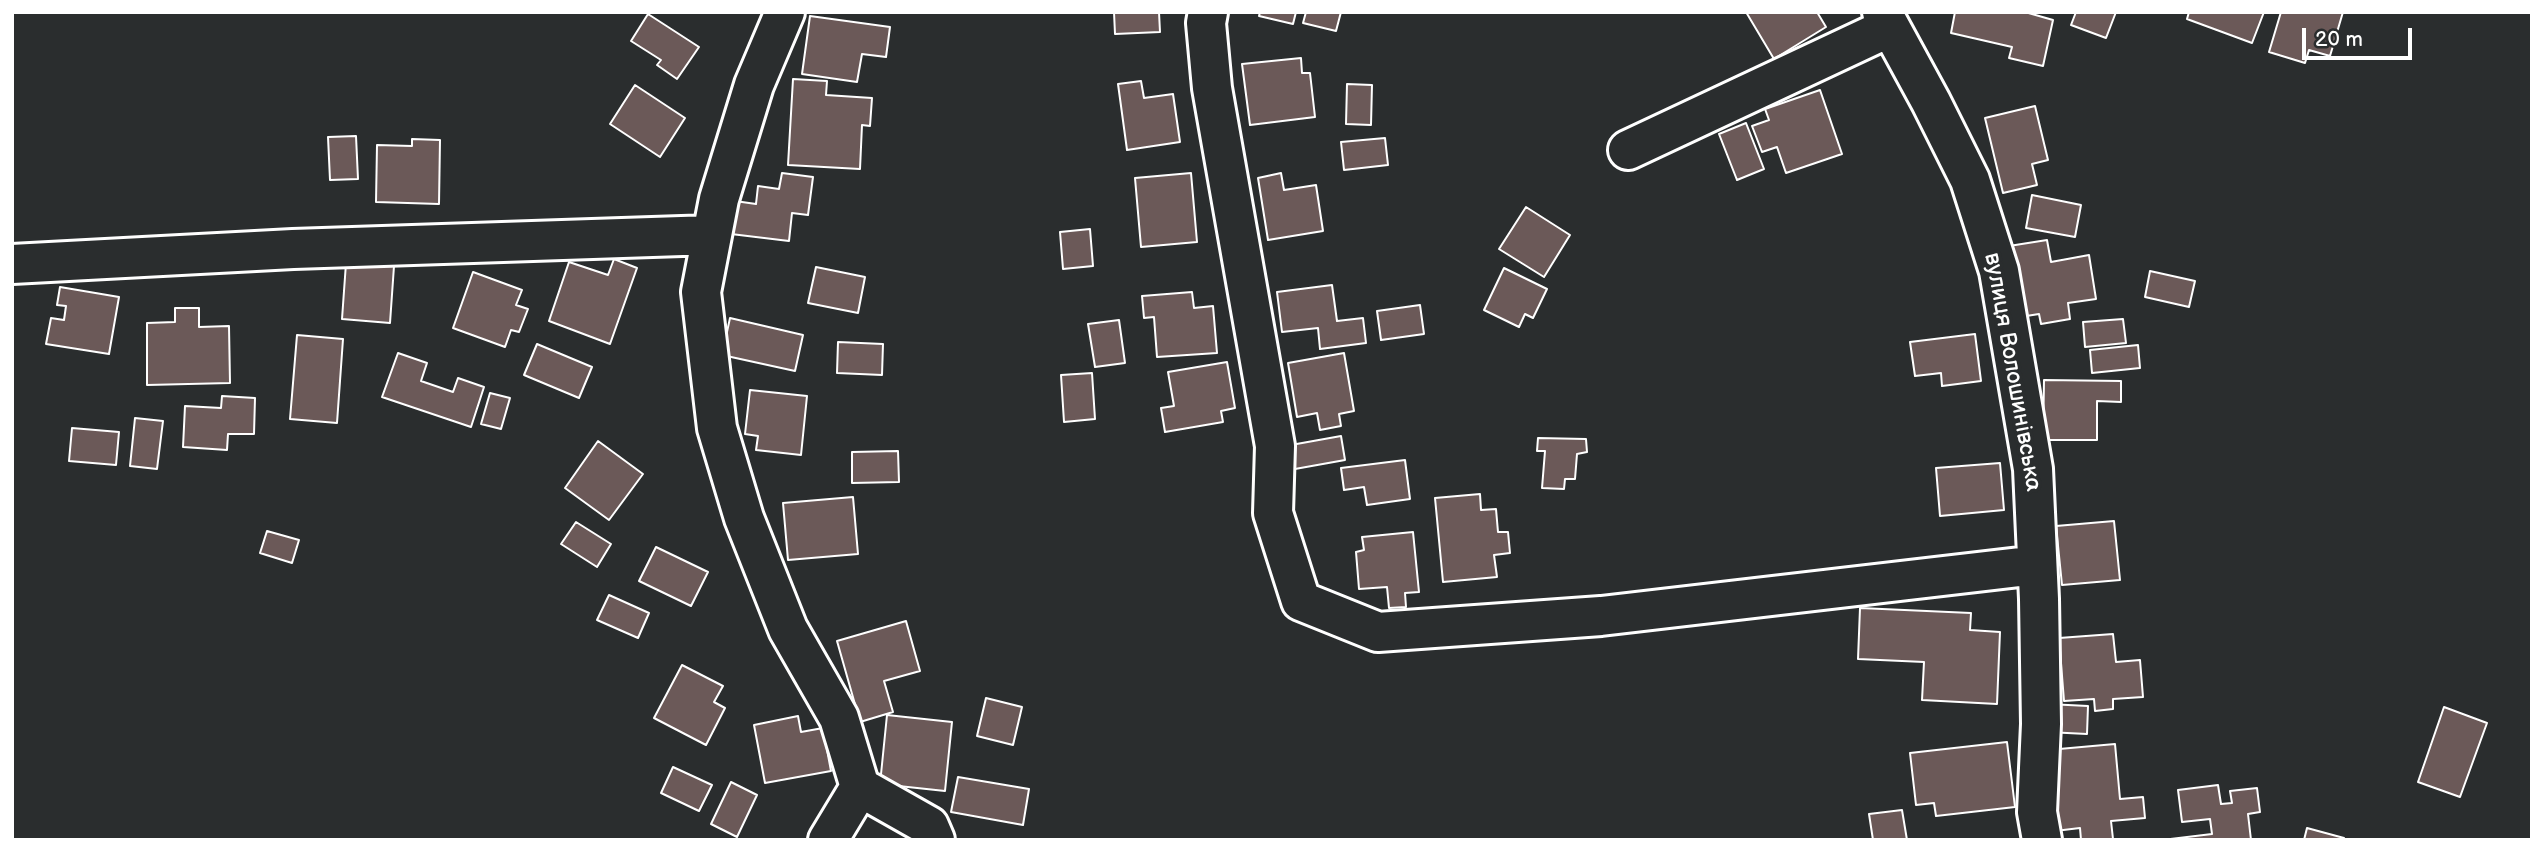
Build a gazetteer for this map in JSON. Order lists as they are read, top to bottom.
{
  "streets": {
    "street": ["вулиця Волошинівська"]
  },
  "scale_bar": "20 m"
}
